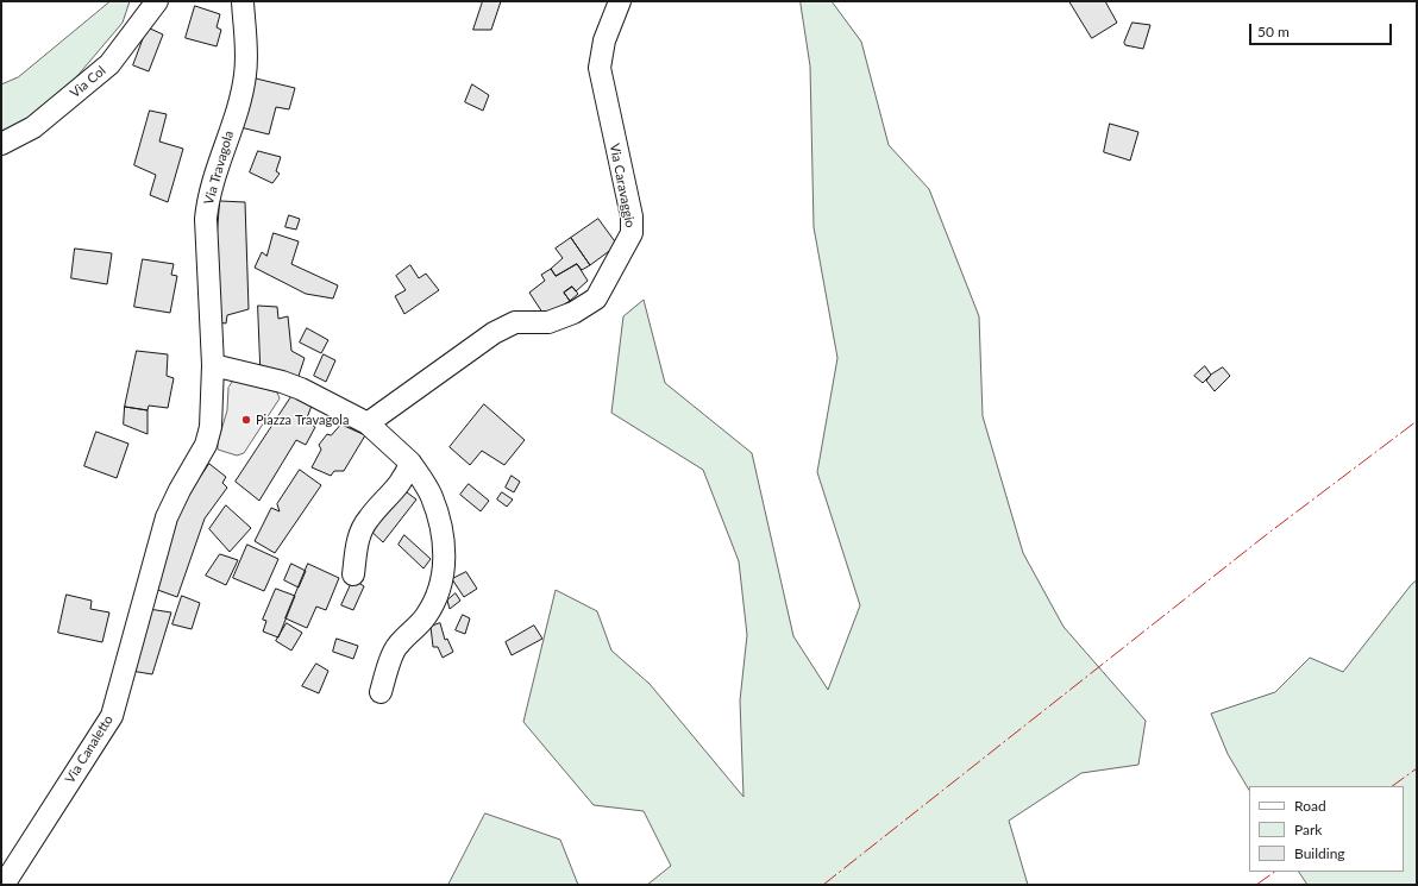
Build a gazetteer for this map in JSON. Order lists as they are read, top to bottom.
{
  "streets": {
    "street": [
      "Via Col",
      "Via Travagola",
      "Via Caravaggio",
      "Via Canaletto"
    ]
  },
  "crossings": [
    ["Via Travagola", "Via Canaletto"]
  ],
  "places": ["Piazza Travagola"],
  "legend": ["Road", "Park", "Building"],
  "scale_bar": "50 m"
}
